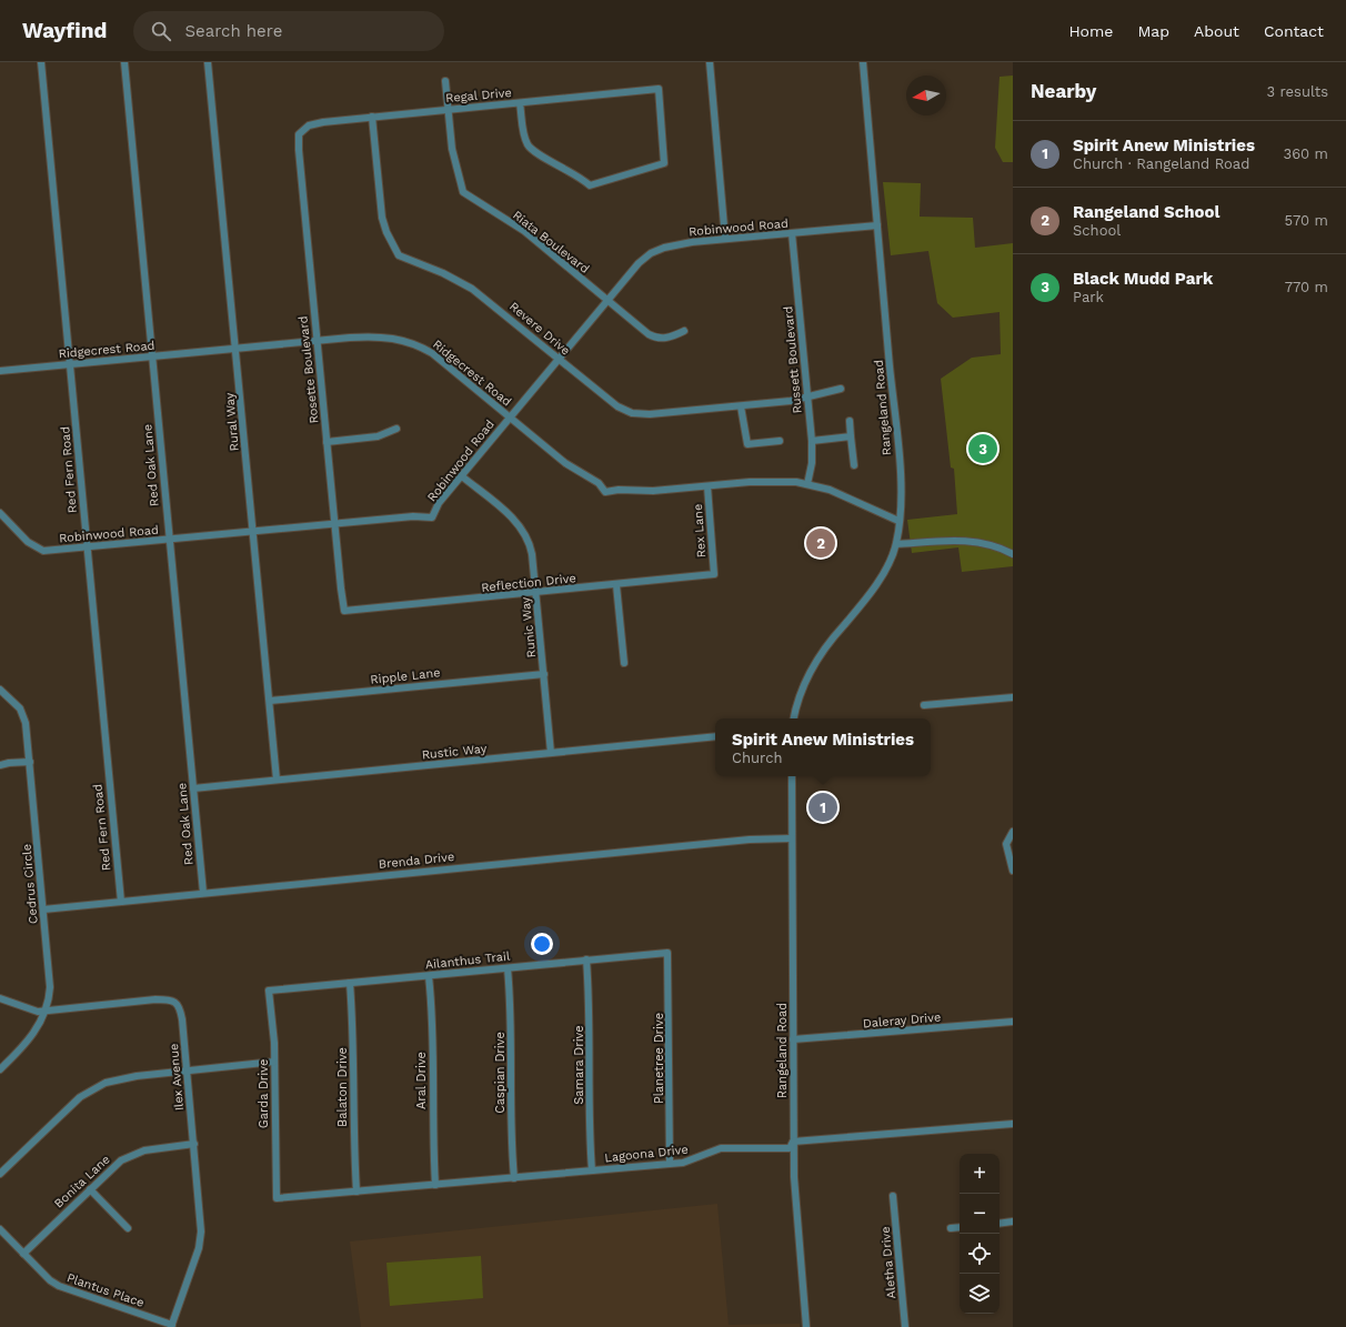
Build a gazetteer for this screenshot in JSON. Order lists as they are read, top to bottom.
{
  "streets": {
    "street": [
      "Regal Drive",
      "Robinwood Road",
      "Riata Boulevard",
      "Revere Drive",
      "Ridgecrest Road",
      "Russett Boulevard",
      "Rosette Boulevard",
      "Rangeland Road",
      "Rural Way",
      "Red Oak Lane",
      "Red Fern Road",
      "Rex Lane",
      "Reflection Drive",
      "Runic Way",
      "Ripple Lane",
      "Rustic Way",
      "Brenda Drive",
      "Cedrus Circle",
      "Ailanthus Trail",
      "Daleray Drive",
      "Planetree Drive",
      "Samara Drive",
      "Caspian Drive",
      "Ilex Avenue",
      "Aral Drive",
      "Balaton Drive",
      "Garda Drive",
      "Lagoona Drive",
      "Bonita Lane",
      "Aletha Drive",
      "Plantus Place"
    ]
  },
  "crossings": [
    ["Regal Drive", "Riata Boulevard"],
    ["Regal Drive", "Revere Drive"],
    ["Regal Drive", "Rosette Boulevard"],
    ["Robinwood Road", "Riata Boulevard"],
    ["Robinwood Road", "Revere Drive"],
    ["Robinwood Road", "Ridgecrest Road"],
    ["Robinwood Road", "Russett Boulevard"],
    ["Robinwood Road", "Rosette Boulevard"],
    ["Robinwood Road", "Rangeland Road"],
    ["Robinwood Road", "Rural Way"],
    ["Robinwood Road", "Red Oak Lane"],
    ["Robinwood Road", "Red Fern Road"],
    ["Robinwood Road", "Runic Way"],
    ["Revere Drive", "Russett Boulevard"],
    ["Ridgecrest Road", "Russett Boulevard"],
    ["Ridgecrest Road", "Rosette Boulevard"],
    ["Ridgecrest Road", "Rangeland Road"],
    ["Ridgecrest Road", "Rural Way"],
    ["Ridgecrest Road", "Red Oak Lane"],
    ["Ridgecrest Road", "Red Fern Road"],
    ["Ridgecrest Road", "Rex Lane"],
    ["Rosette Boulevard", "Reflection Drive"],
    ["Rangeland Road", "Brenda Drive"],
    ["Rangeland Road", "Daleray Drive"],
    ["Rangeland Road", "Lagoona Drive"],
    ["Rural Way", "Ripple Lane"],
    ["Rural Way", "Rustic Way"],
    ["Red Oak Lane", "Rustic Way"],
    ["Red Oak Lane", "Brenda Drive"],
    ["Red Fern Road", "Brenda Drive"],
    ["Rex Lane", "Reflection Drive"],
    ["Reflection Drive", "Runic Way"],
    ["Runic Way", "Ripple Lane"],
    ["Runic Way", "Rustic Way"],
    ["Brenda Drive", "Cedrus Circle"],
    ["Cedrus Circle", "Ilex Avenue"],
    ["Ailanthus Trail", "Planetree Drive"],
    ["Ailanthus Trail", "Samara Drive"],
    ["Ailanthus Trail", "Caspian Drive"],
    ["Ailanthus Trail", "Aral Drive"],
    ["Ailanthus Trail", "Balaton Drive"],
    ["Ailanthus Trail", "Garda Drive"],
    ["Planetree Drive", "Lagoona Drive"],
    ["Samara Drive", "Lagoona Drive"],
    ["Caspian Drive", "Lagoona Drive"],
    ["Ilex Avenue", "Bonita Lane"],
    ["Ilex Avenue", "Plantus Place"],
    ["Aral Drive", "Lagoona Drive"],
    ["Balaton Drive", "Lagoona Drive"],
    ["Garda Drive", "Lagoona Drive"],
    ["Bonita Lane", "Plantus Place"]
  ],
  "north": "left",
  "page": {
    "header": "Wayfind",
    "search": "Search here",
    "nav": [
      "Home",
      "Map",
      "About",
      "Contact"
    ],
    "heading": ["Nearby", "3 results"],
    "list": [
      {
        "mark": "1",
        "name": "Spirit Anew Ministries",
        "note": "Church · Rangeland Road",
        "value": "360 m"
      },
      {
        "mark": "2",
        "name": "Rangeland School",
        "note": "School",
        "value": "570 m"
      },
      {
        "mark": "3",
        "name": "Black Mudd Park",
        "note": "Park",
        "value": "770 m"
      }
    ],
    "pins": ["3", "2", "1"],
    "popup": ["Spirit Anew Ministries", "Church"],
    "map_buttons": ["+", "−"]
  }
}
